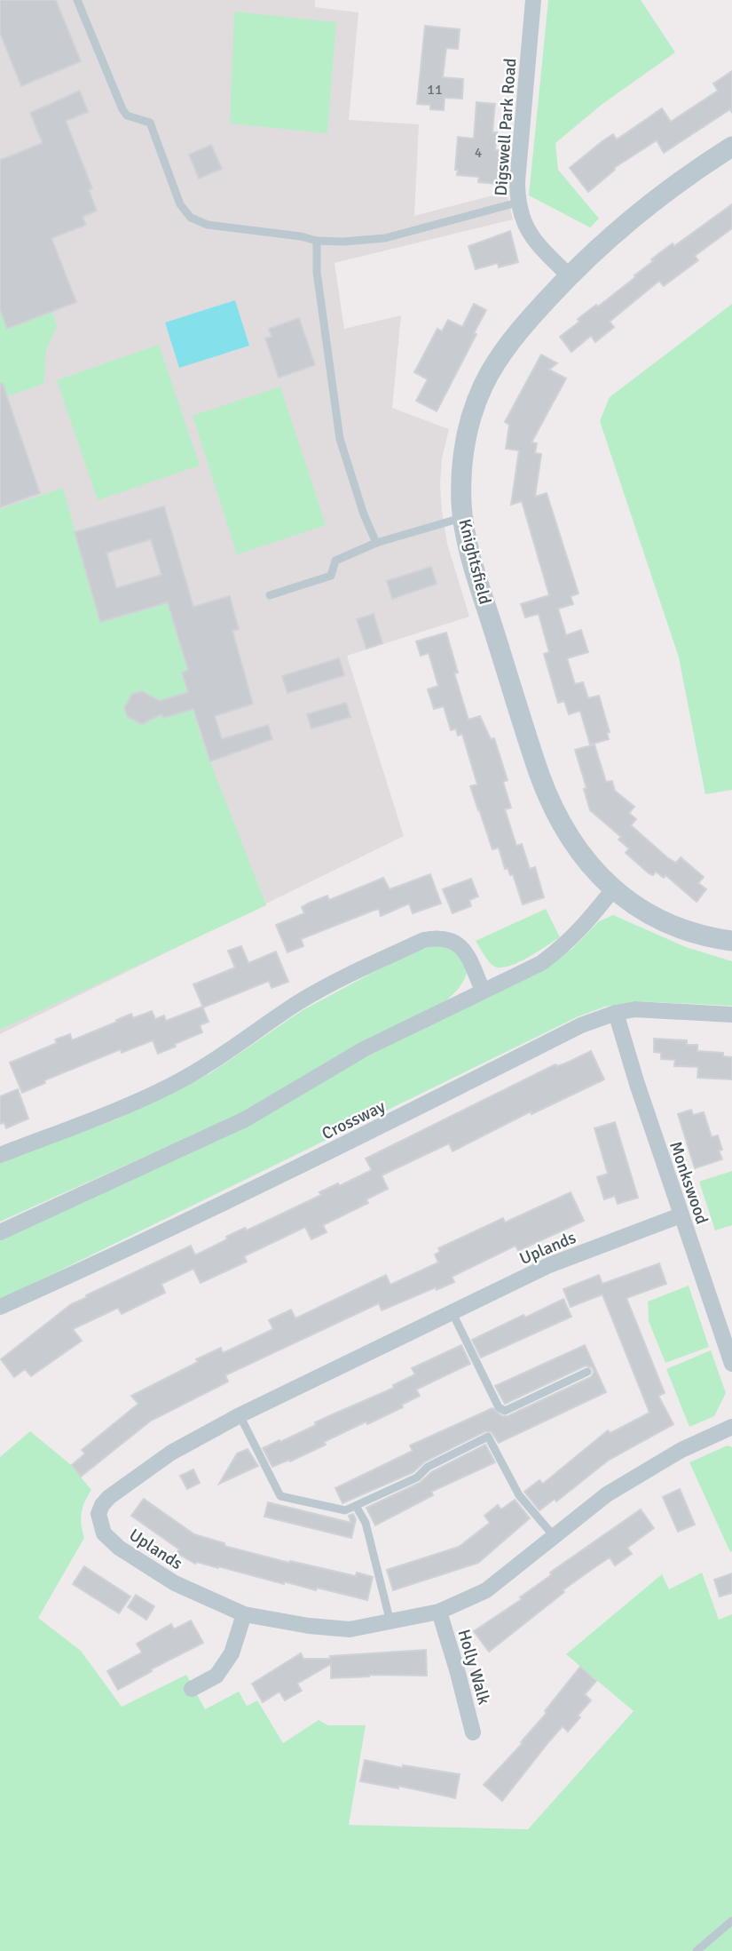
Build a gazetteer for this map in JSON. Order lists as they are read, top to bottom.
{
  "streets": {
    "street": [
      "Digswell Park Road",
      "Knightsfield",
      "Crossway",
      "Monkswood",
      "Uplands",
      "Holly Walk"
    ]
  },
  "crossings": [
    ["Digswell Park Road", "Knightsfield"],
    ["Crossway", "Monkswood"],
    ["Monkswood", "Uplands"],
    ["Uplands", "Holly Walk"]
  ],
  "house_numbers": ["11", "4"]
}
